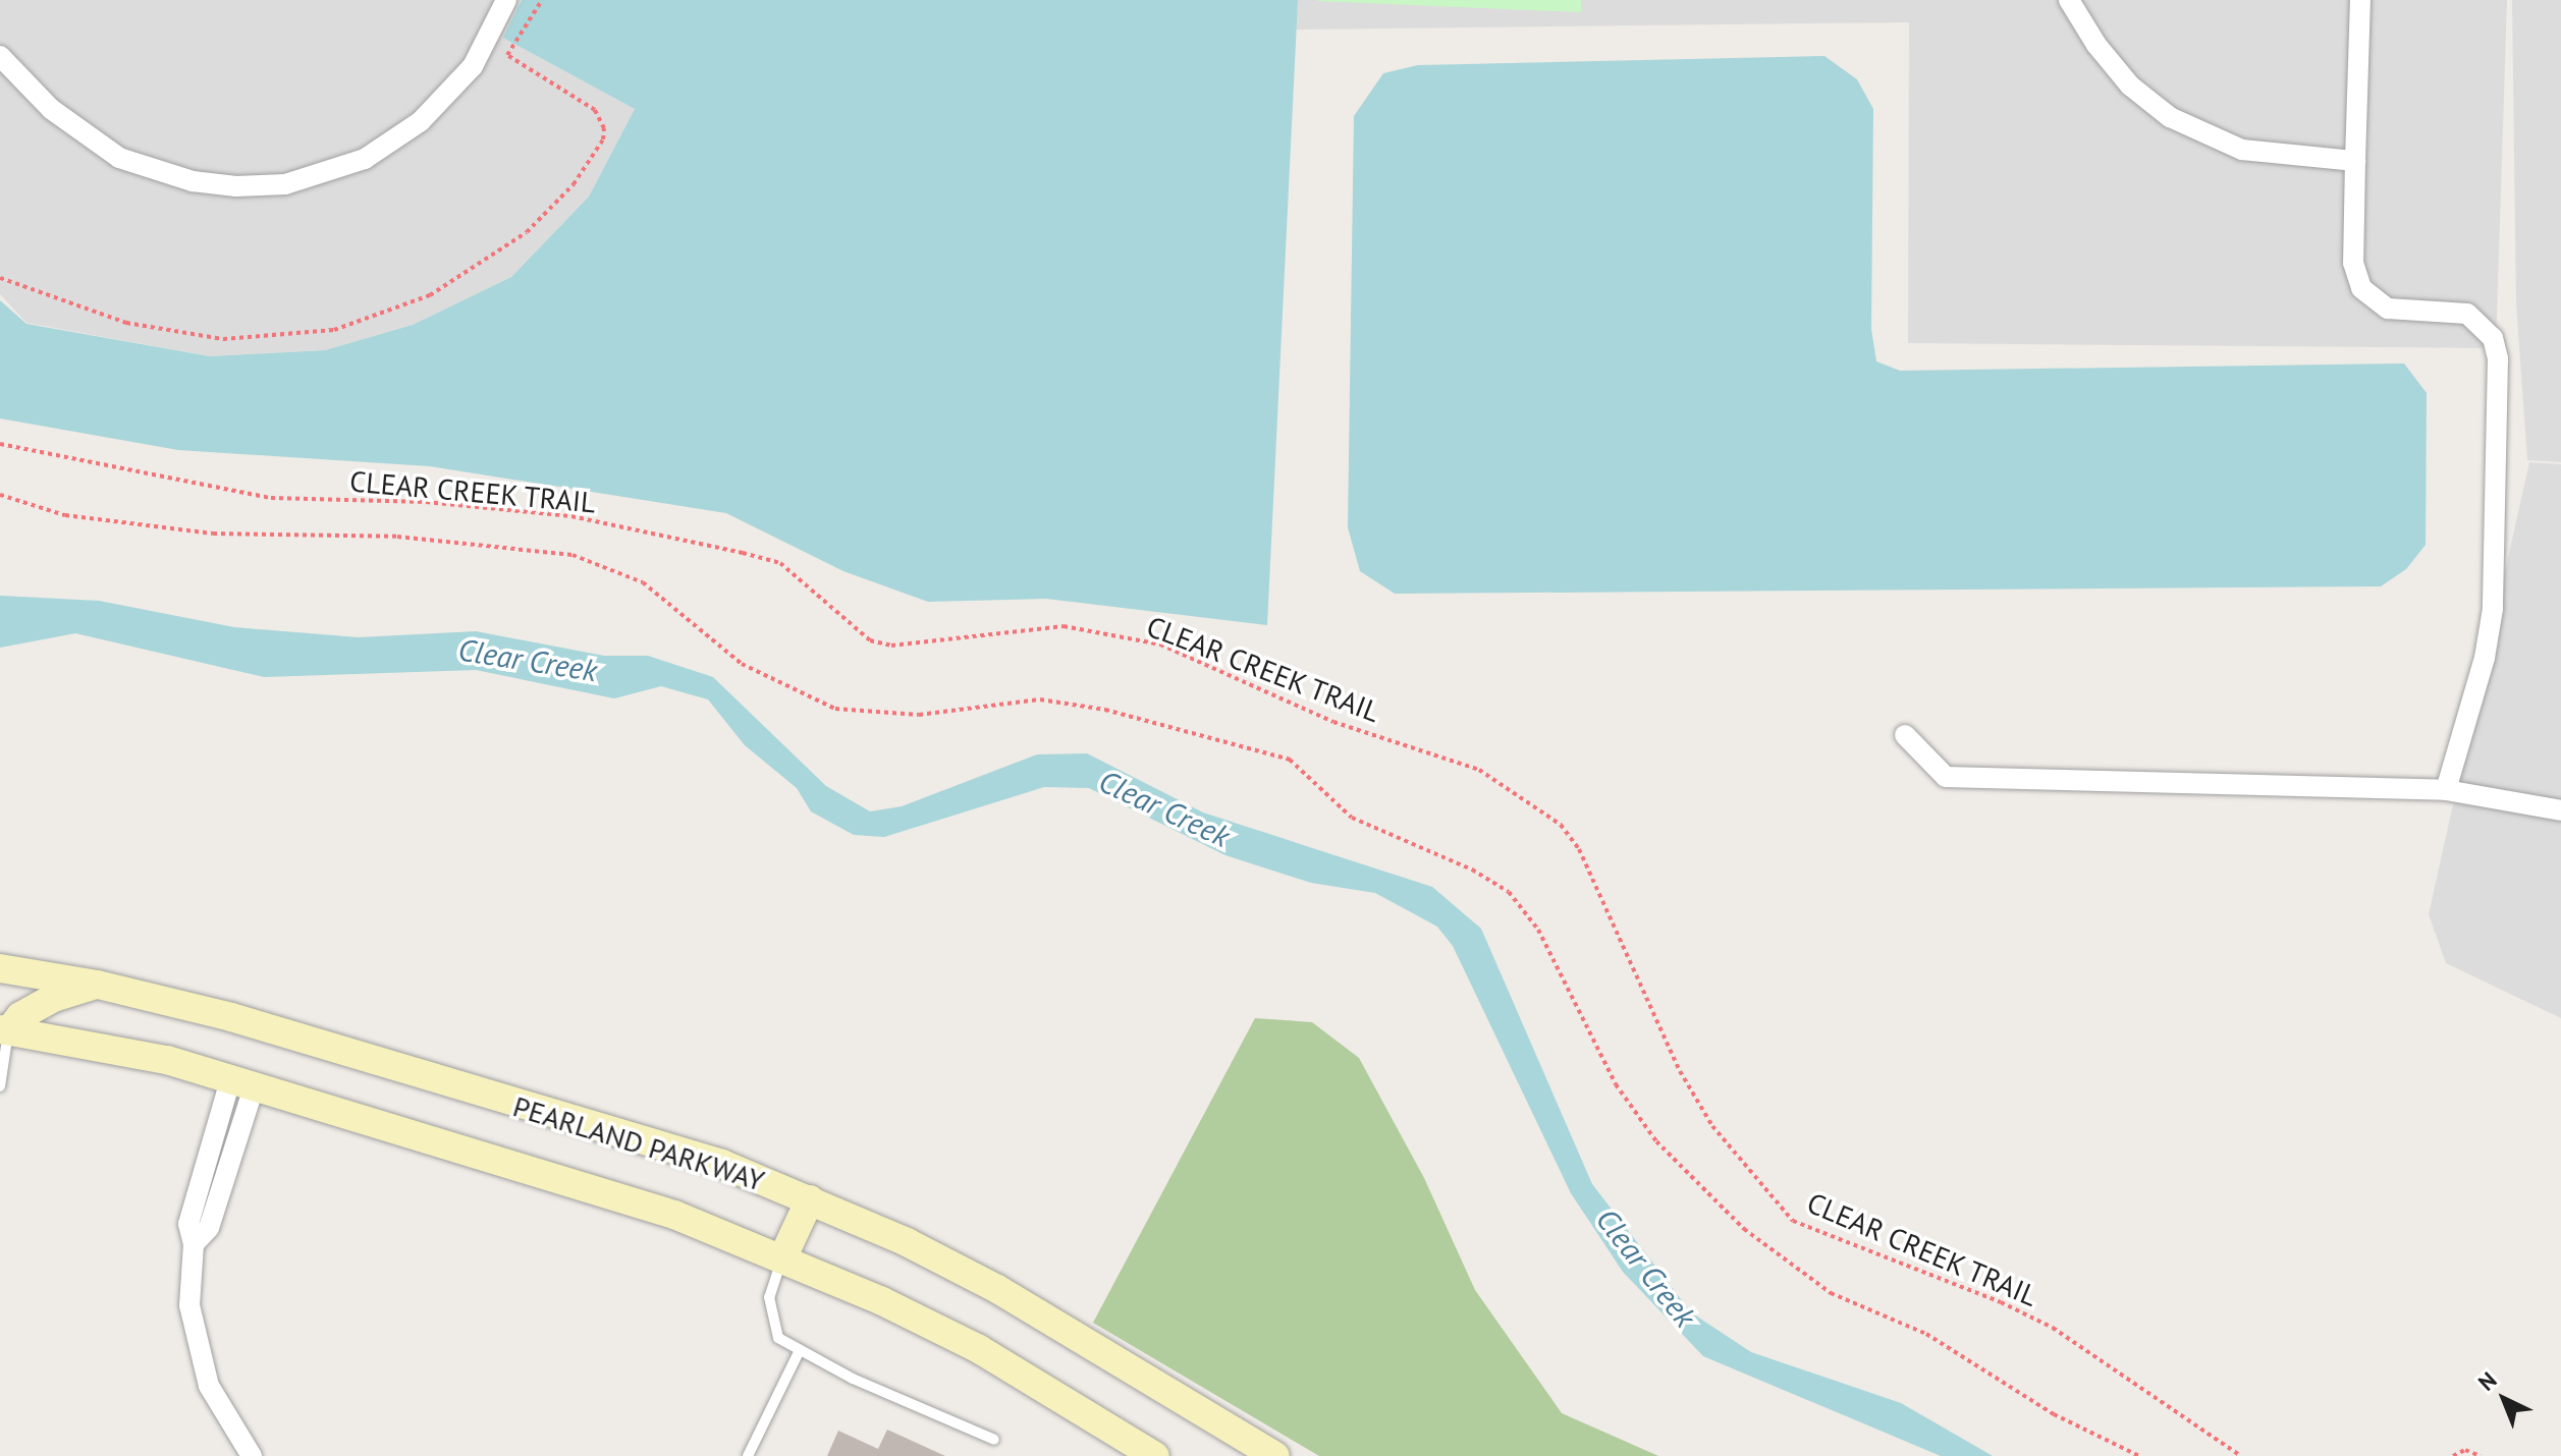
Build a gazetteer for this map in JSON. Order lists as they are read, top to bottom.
{
  "streets": {
    "main road": ["PEARLAND PARKWAY"],
    "path": ["CLEAR CREEK TRAIL"]
  },
  "water": ["Clear Creek"],
  "north": "top left"
}
